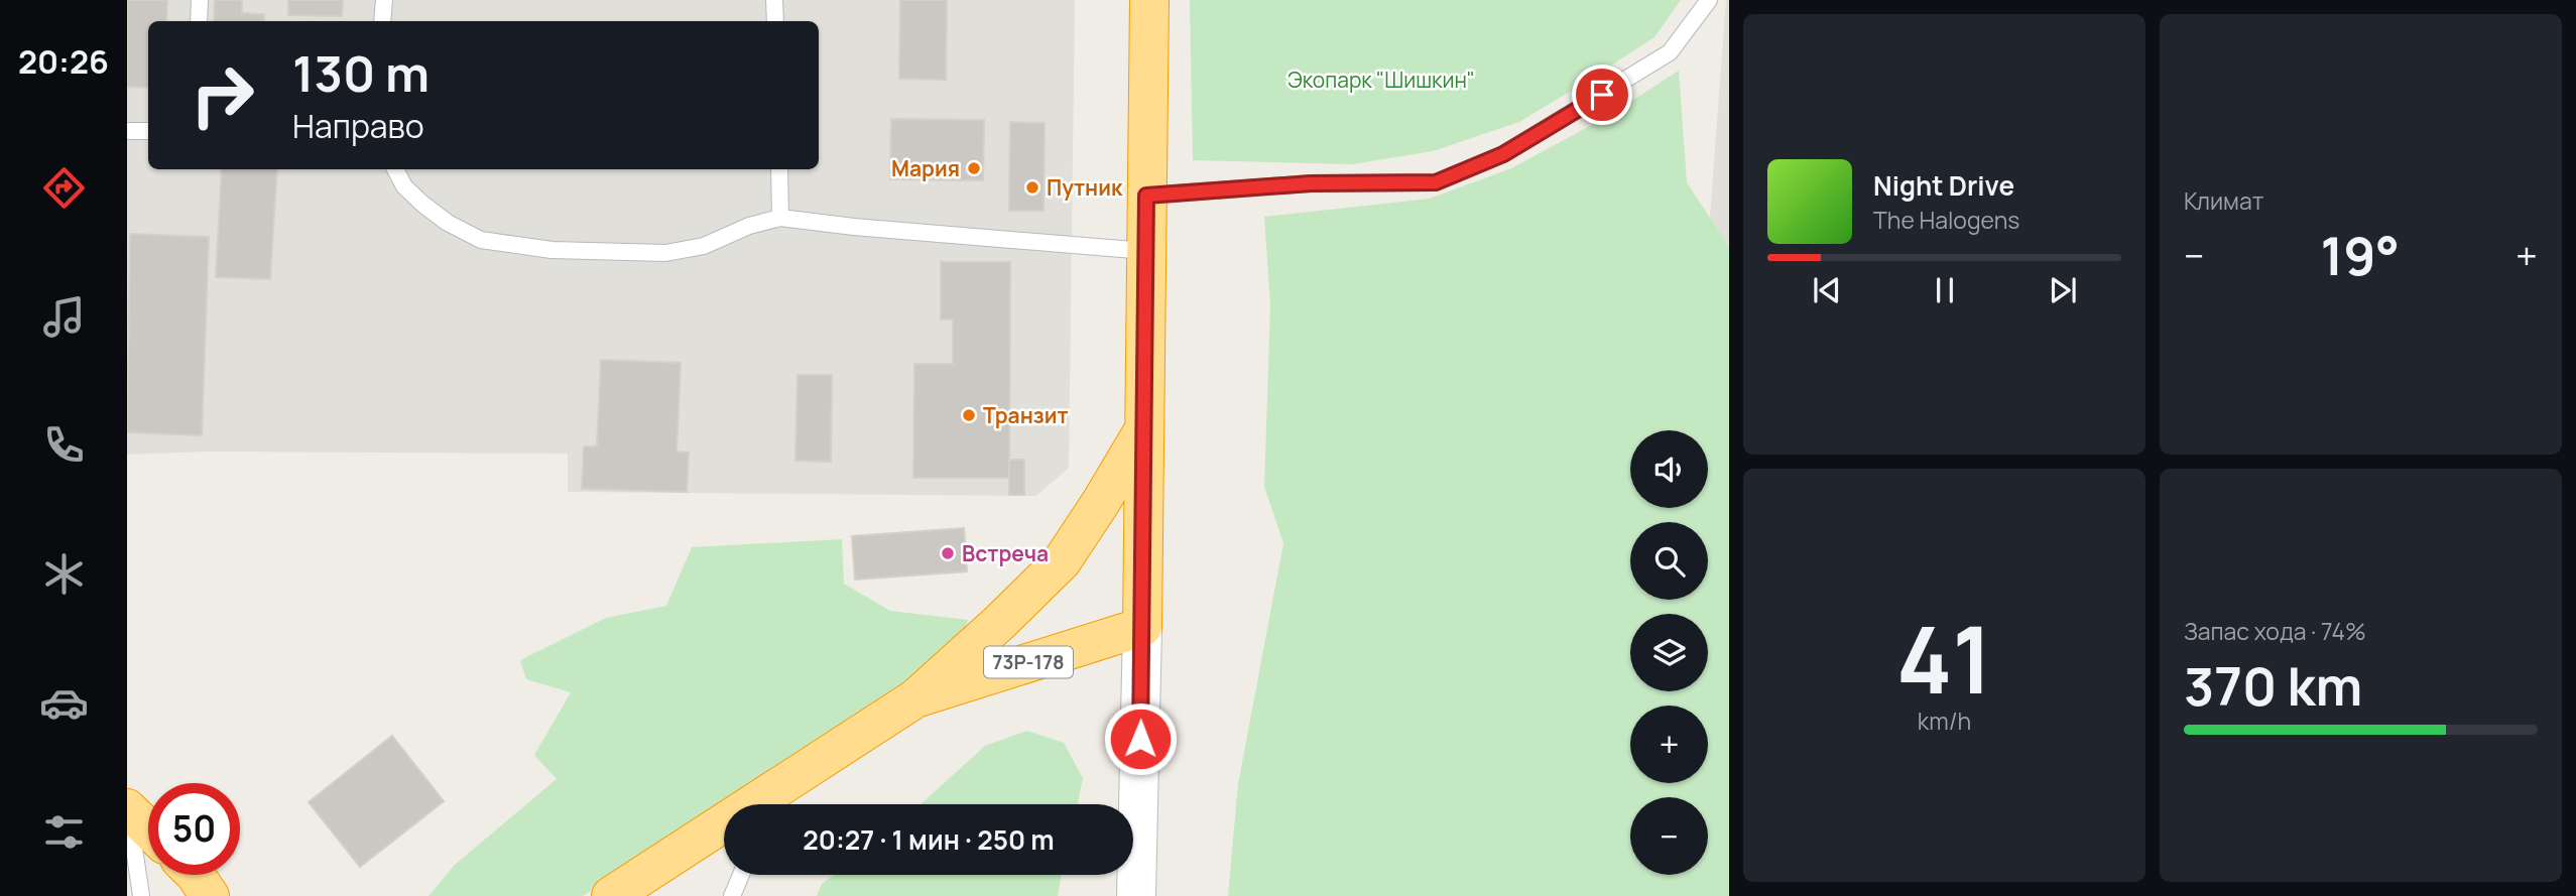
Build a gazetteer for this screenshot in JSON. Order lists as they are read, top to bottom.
{
  "streets": {
    "highway": ["73Р-178"]
  },
  "parks": ["Экопарк \"Шишкин\""],
  "places": [
    "Мария",
    "Путник",
    "Транзит",
    "Встреча"
  ],
  "page": {
    "tabs": "20:26",
    "tile": [
      "Климат",
      ["41", "km/h"],
      ["Запас хода · 74%", "370 km"]
    ],
    "turn": ["130 m", "Направо"],
    "song": ["Night Drive", "The Halogens"],
    "heat": ["−", "19°", "+"],
    "map_buttons": ["+", "−"],
    "limit": "50",
    "trip": "20:27 · 1 мин · 250 m"
  }
}
